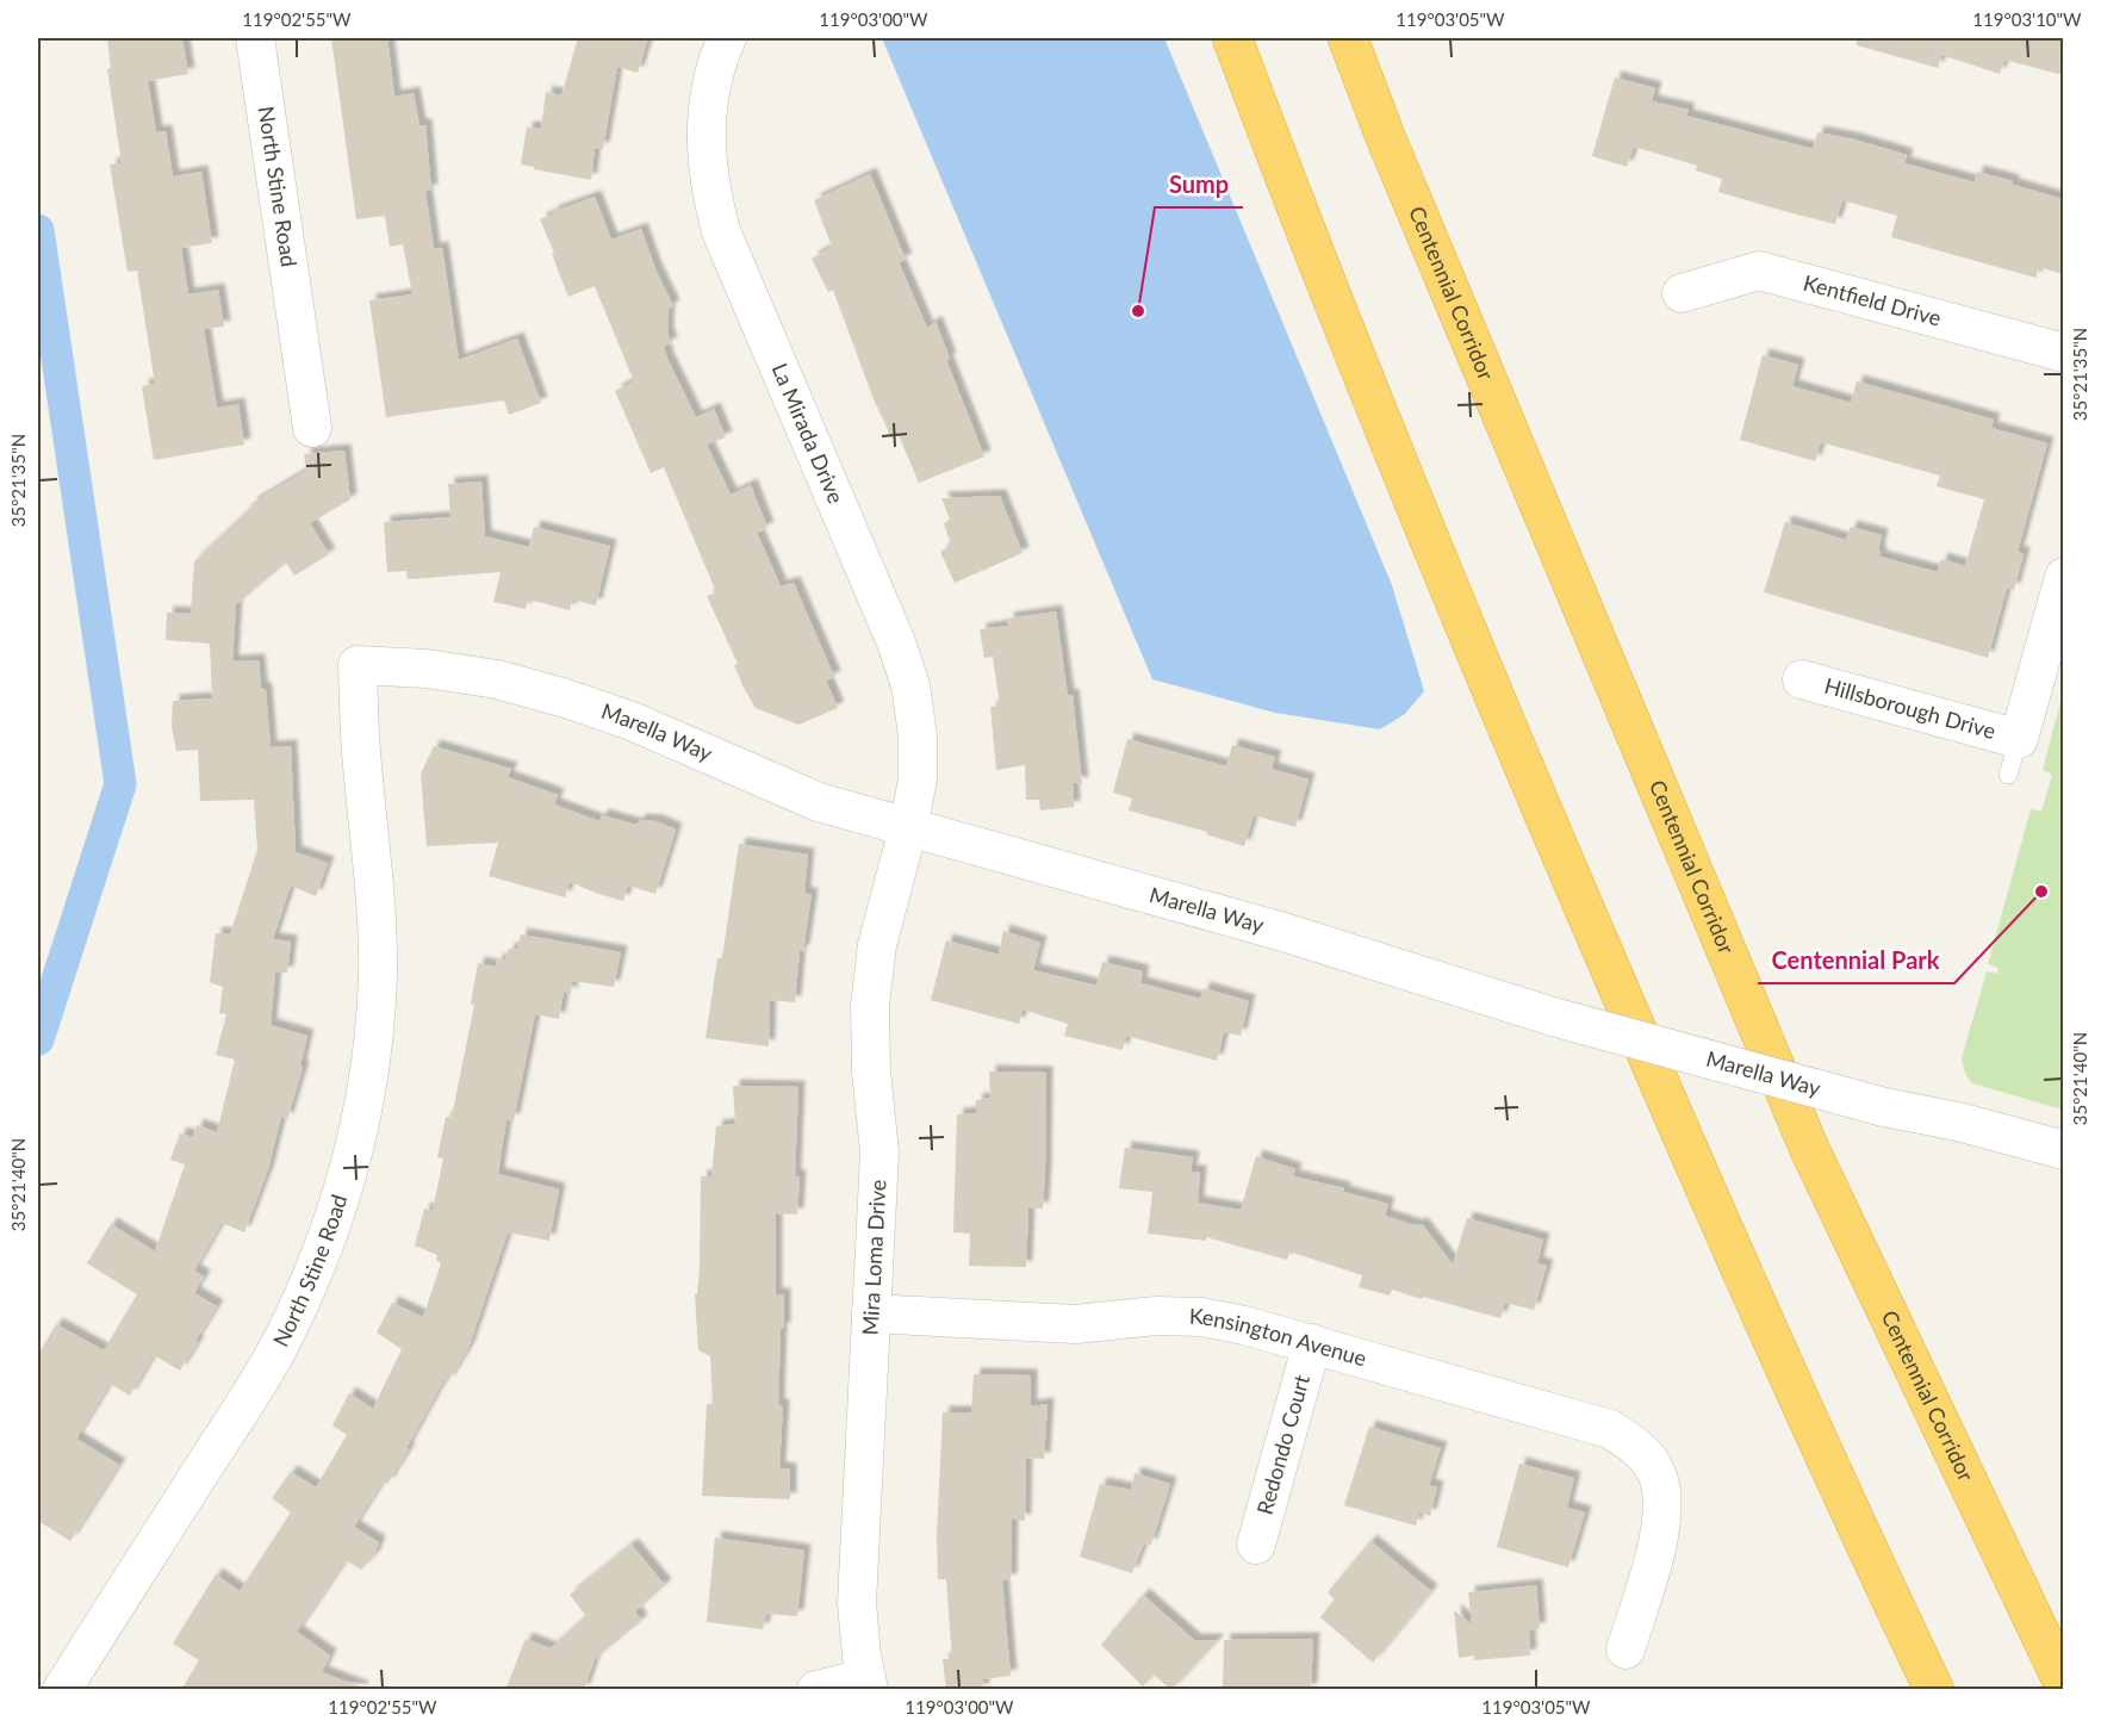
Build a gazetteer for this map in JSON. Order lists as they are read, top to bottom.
{
  "streets": {
    "highway": ["Centennial Corridor"],
    "street": [
      "North Stine Road",
      "Kentfield Drive",
      "La Mirada Drive",
      "Hillsborough Drive",
      "Marella Way",
      "Mira Loma Drive",
      "Kensington Avenue",
      "Redondo Court"
    ]
  },
  "crossings": [
    ["North Stine Road", "Marella Way"],
    ["La Mirada Drive", "Marella Way"],
    ["La Mirada Drive", "Mira Loma Drive"],
    ["Marella Way", "Mira Loma Drive"],
    ["Mira Loma Drive", "Kensington Avenue"],
    ["Kensington Avenue", "Redondo Court"]
  ],
  "places": ["Sump", "Centennial Park"],
  "coordinates": [
    "119°02'55\"W",
    "119°03'00\"W",
    "119°03'05\"W",
    "119°03'10\"W",
    "35°21'35\"N",
    "35°21'40\"N"
  ]
}
